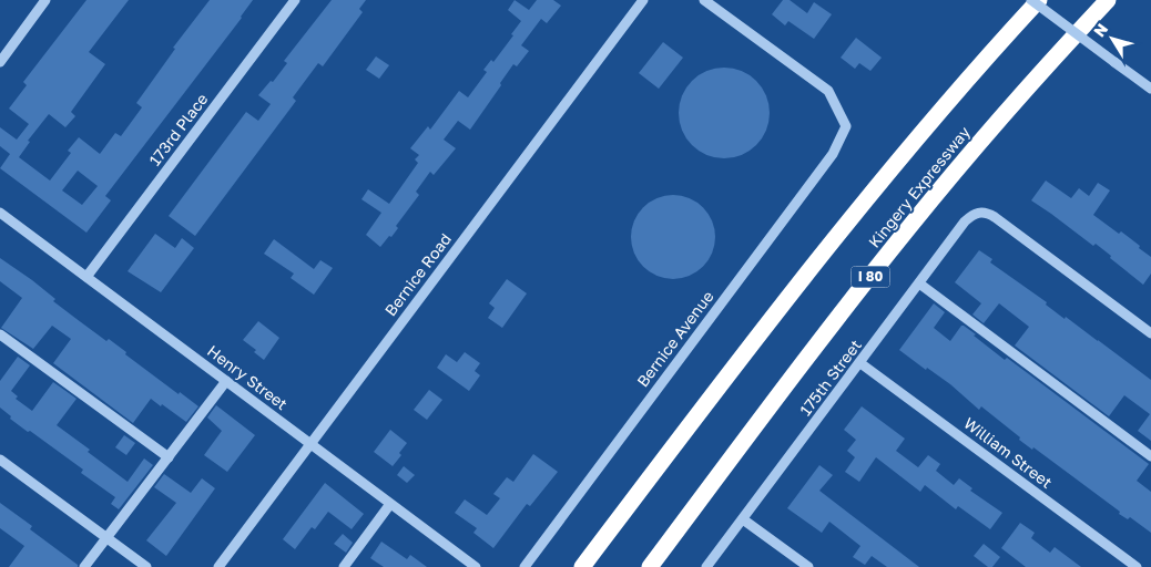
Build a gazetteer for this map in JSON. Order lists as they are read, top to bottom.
{
  "streets": {
    "highway": ["Kingery Expressway", "I 80"],
    "street": [
      "173rd Place",
      "Bernice Road",
      "Bernice Avenue",
      "Henry Street",
      "175th Street",
      "William Street"
    ]
  },
  "crossings": [
    ["173rd Place", "Henry Street"],
    ["Bernice Road", "Henry Street"],
    ["175th Street", "William Street"]
  ],
  "north": "top left"
}
